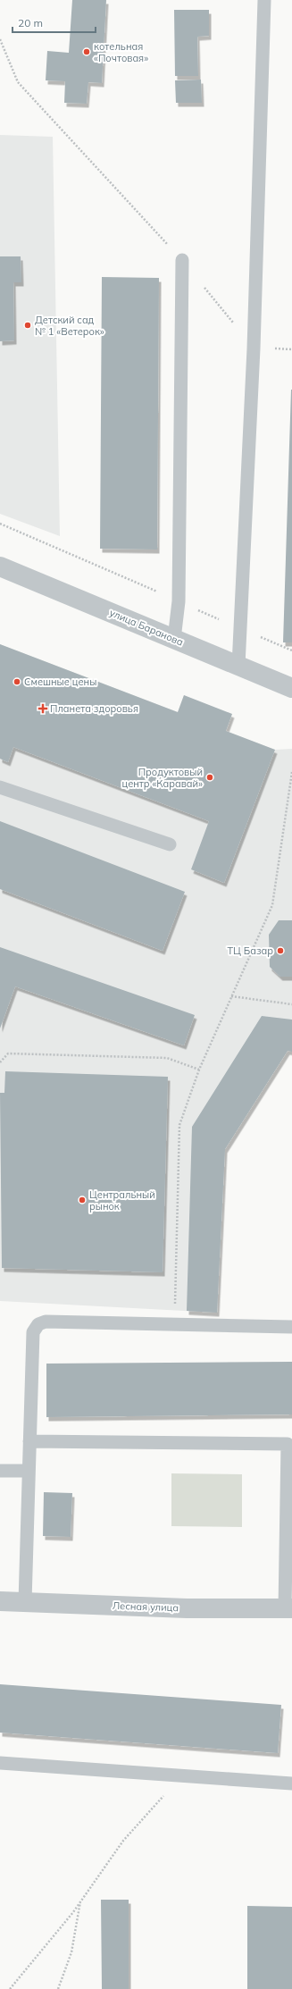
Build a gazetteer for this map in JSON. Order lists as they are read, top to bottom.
{
  "streets": {
    "street": ["улица Баранова", "Лесная улица"]
  },
  "places": {
    "other": [
      "котельная «Почтовая»",
      "Детский сад № 1 «Ветерок»",
      "Смешные цены",
      "Продуктовый центр «Каравай»",
      "ТЦ Базар",
      "Центральный рынок"
    ],
    "health": ["Планета здоровья"]
  },
  "scale_bar": "20 m"
}
